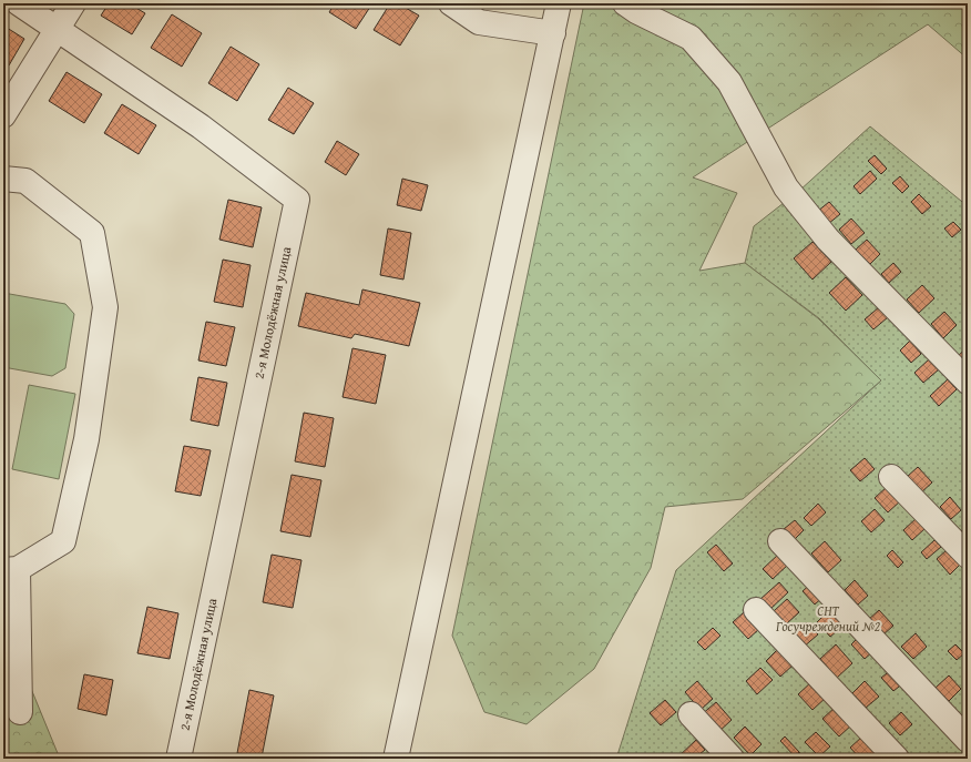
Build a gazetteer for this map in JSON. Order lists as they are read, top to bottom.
{
  "streets": {
    "street": ["2-я Молодёжная улица"]
  },
  "parks": ["СНТ Госучреждений №2"]
}
